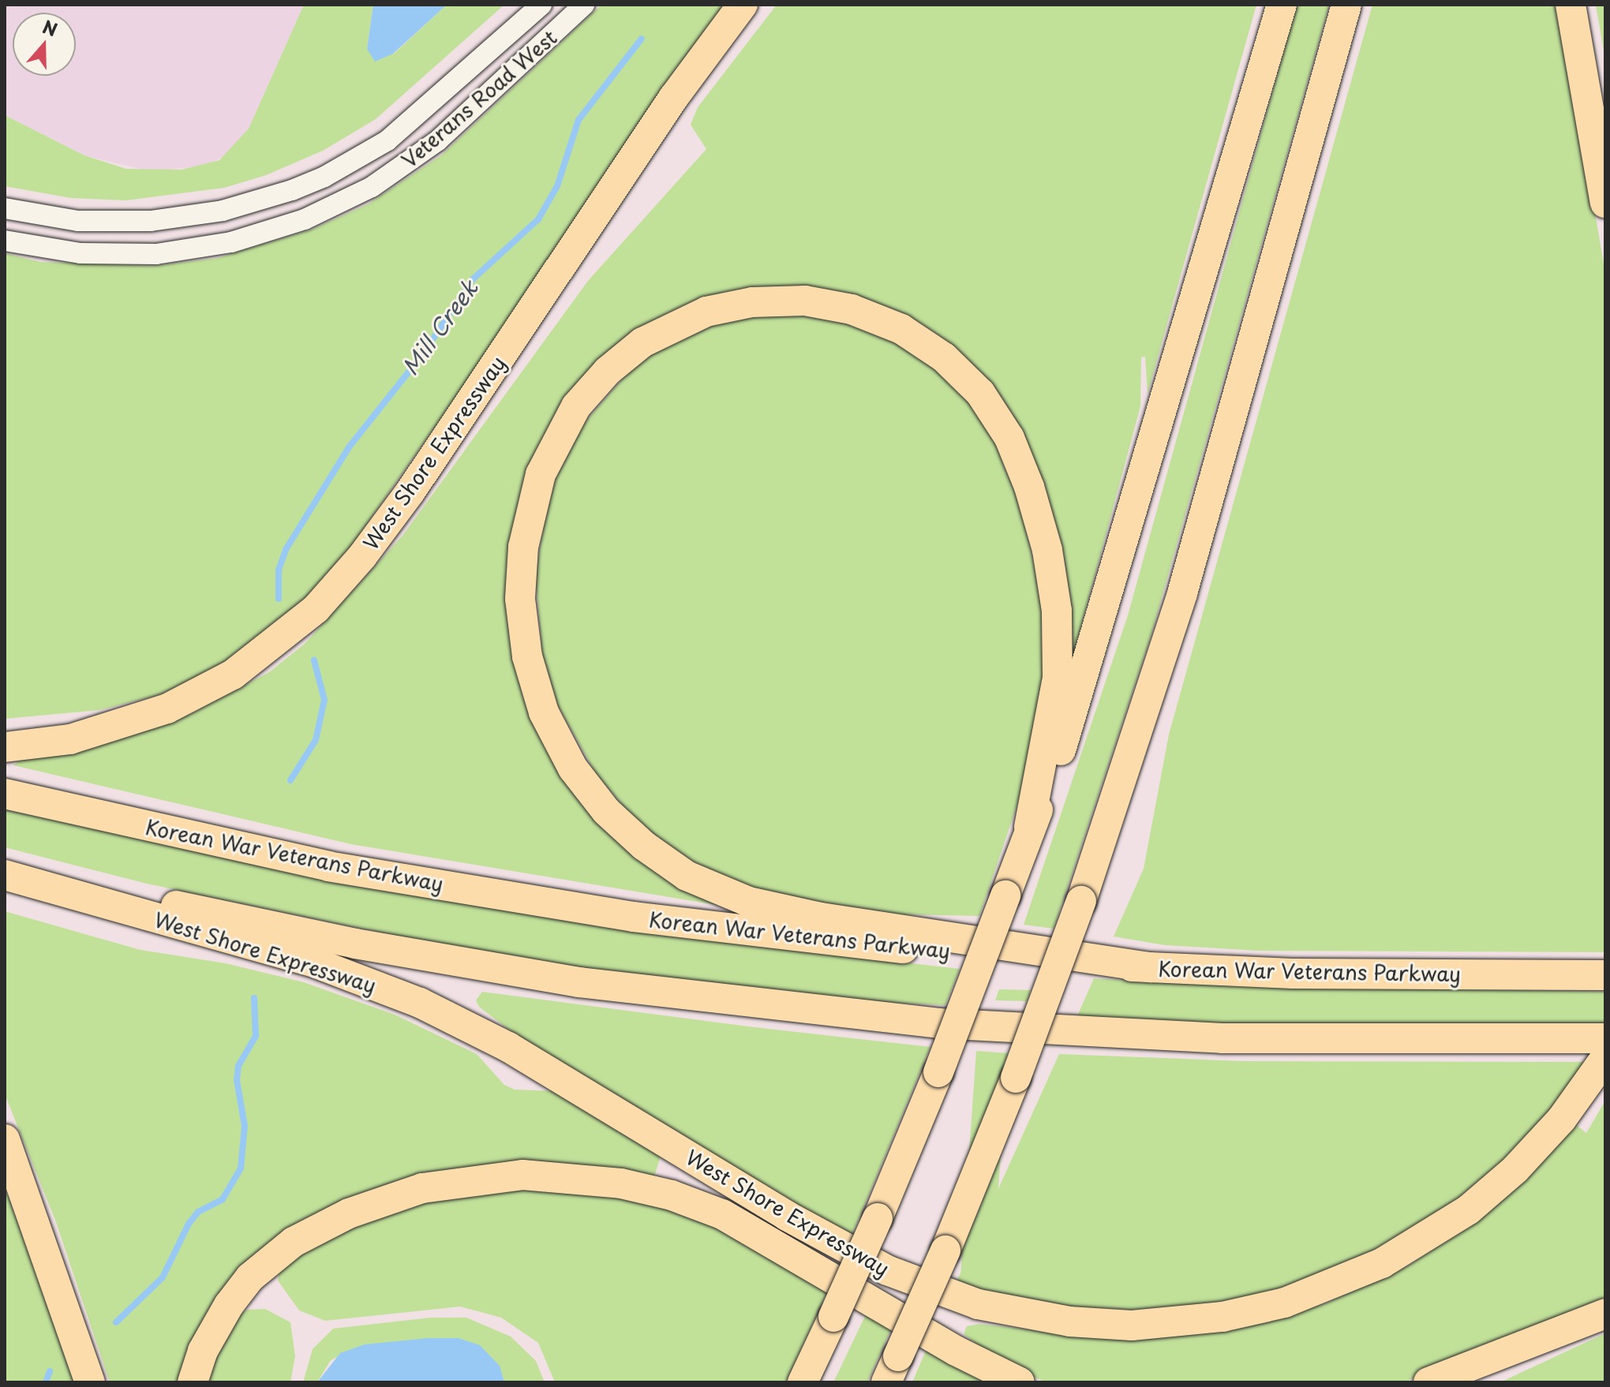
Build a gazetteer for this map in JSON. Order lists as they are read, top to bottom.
{
  "streets": {
    "highway": ["West Shore Expressway", "Korean War Veterans Parkway"],
    "street": ["Veterans Road West"]
  },
  "water": ["Mill Creek"],
  "north": "top"
}
